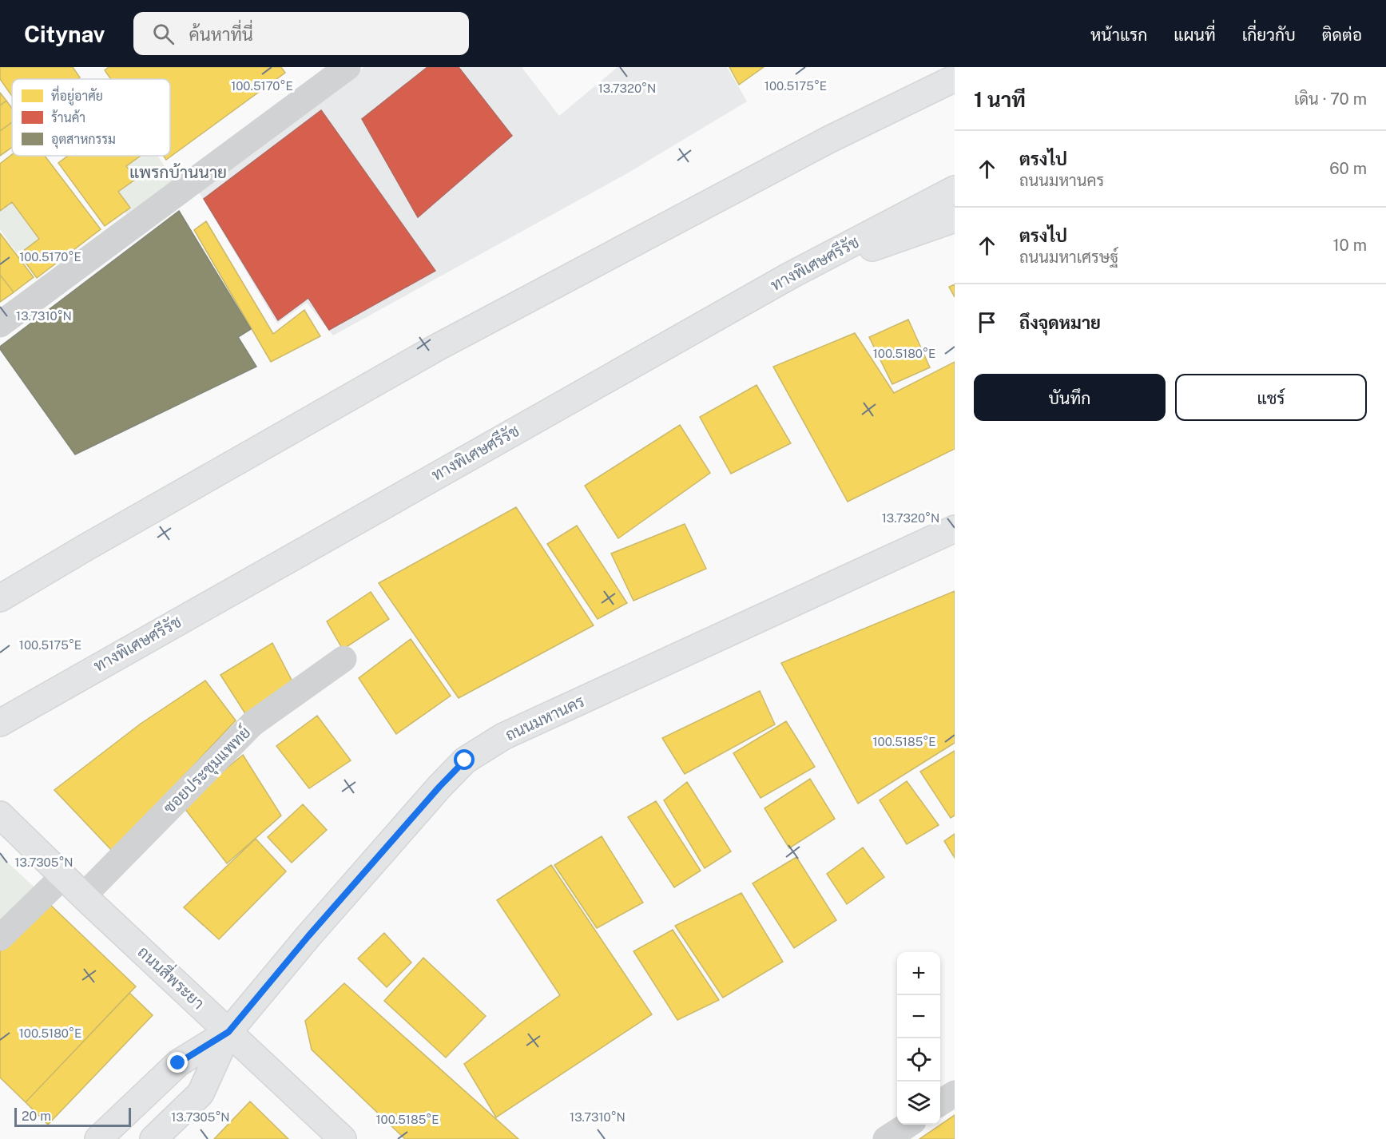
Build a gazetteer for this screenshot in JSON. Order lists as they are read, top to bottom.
{
  "streets": {
    "main road": ["ทางพิเศษศรีรัช", "ถนนมหานคร", "ถนนสี่พระยา"],
    "street": ["ซอยประชุมแพทย์"]
  },
  "crossings": [
    ["ถนนมหานคร", "ถนนสี่พระยา"],
    ["ซอยประชุมแพทย์", "ถนนสี่พระยา"]
  ],
  "districts": ["แพรกบ้านนาย"],
  "legend": ["ที่อยู่อาศัย", "ร้านค้า", "อุตสาหกรรม"],
  "scale_bar": "20 m",
  "page": {
    "header": "Citynav",
    "search": "ค้นหาที่นี่",
    "nav": [
      "หน้าแรก",
      "แผนที่",
      "เกี่ยวกับ",
      "ติดต่อ"
    ],
    "heading": ["1 นาที", "เดิน · 70 m"],
    "list": [
      ["ตรงไป", "ถนนมหานคร", "60 m"],
      ["ตรงไป", "ถนนมหาเศรษฐ์", "10 m"],
      "ถึงจุดหมาย"
    ],
    "buttons": ["บันทึก", "แชร์"],
    "map_buttons": ["+", "−"],
    "scale": "20 m"
  },
  "coordinates": [
    "100.5175°E",
    "100.5170°E",
    "13.7320°N",
    "13.7310°N",
    "100.5180°E",
    "100.5185°E",
    "13.7305°N"
  ]
}
